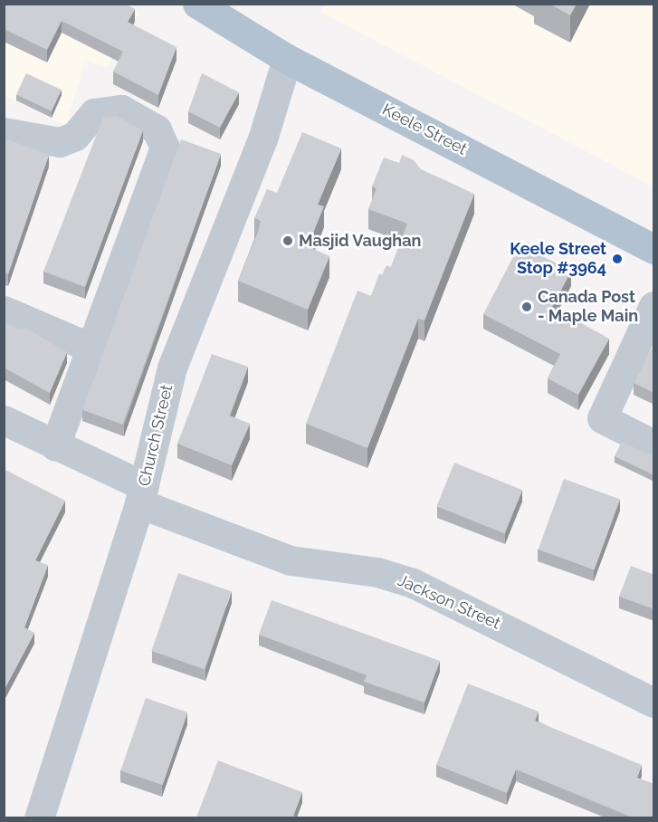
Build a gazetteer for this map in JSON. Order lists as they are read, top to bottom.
{
  "streets": {
    "main road": ["Keele Street"],
    "street": ["Church Street", "Jackson Street"]
  },
  "crossings": [
    ["Keele Street", "Church Street"],
    ["Church Street", "Jackson Street"]
  ],
  "places": ["Masjid Vaughan", "Keele Street Stop #3964", "Canada Post - Maple Main"]
}
